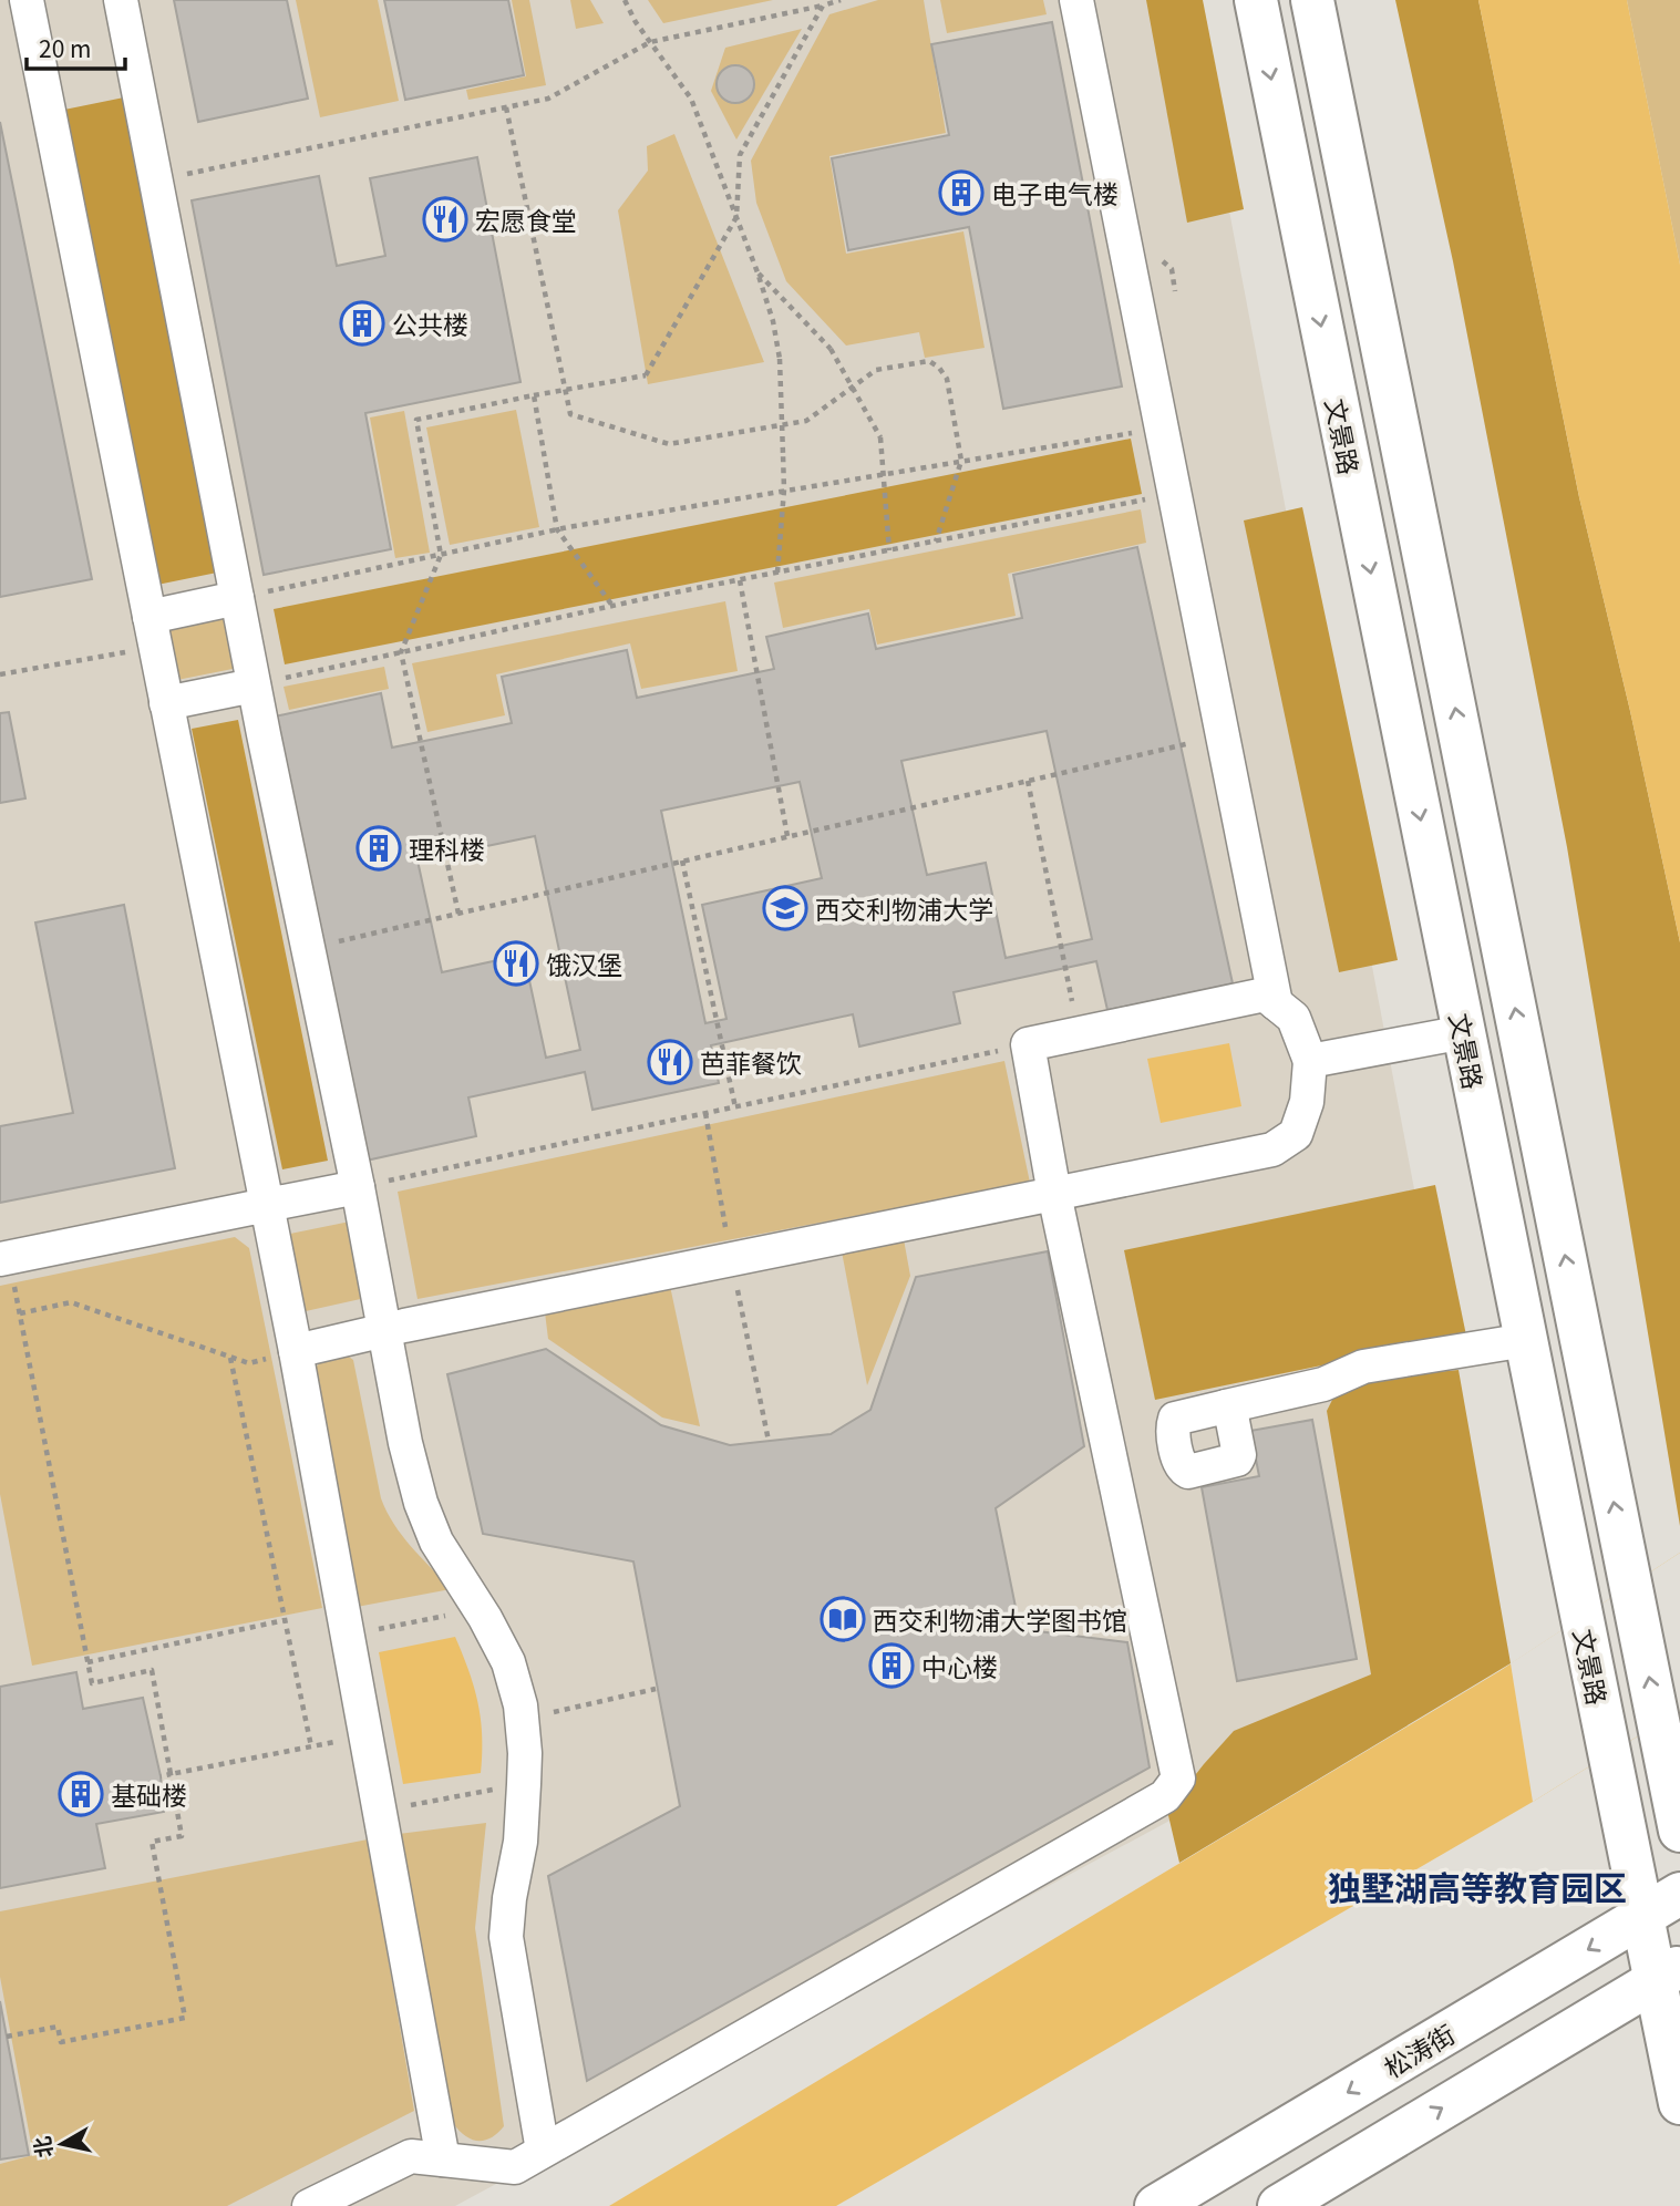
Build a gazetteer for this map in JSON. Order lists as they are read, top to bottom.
{
  "streets": {
    "main road": ["文景路", "松涛街"]
  },
  "crossings": [
    ["文景路", "松涛街"]
  ],
  "districts": ["独墅湖高等教育园区"],
  "places": {
    "building": [
      "电子电气楼",
      "公共楼",
      "理科楼",
      "中心楼",
      "基础楼"
    ],
    "restaurant": ["宏愿食堂", "饿汉堡", "芭菲餐饮"],
    "school or university": ["西交利物浦大学"],
    "library": ["西交利物浦大学图书馆"]
  },
  "scale_bar": "20 m",
  "north": "left"
}
